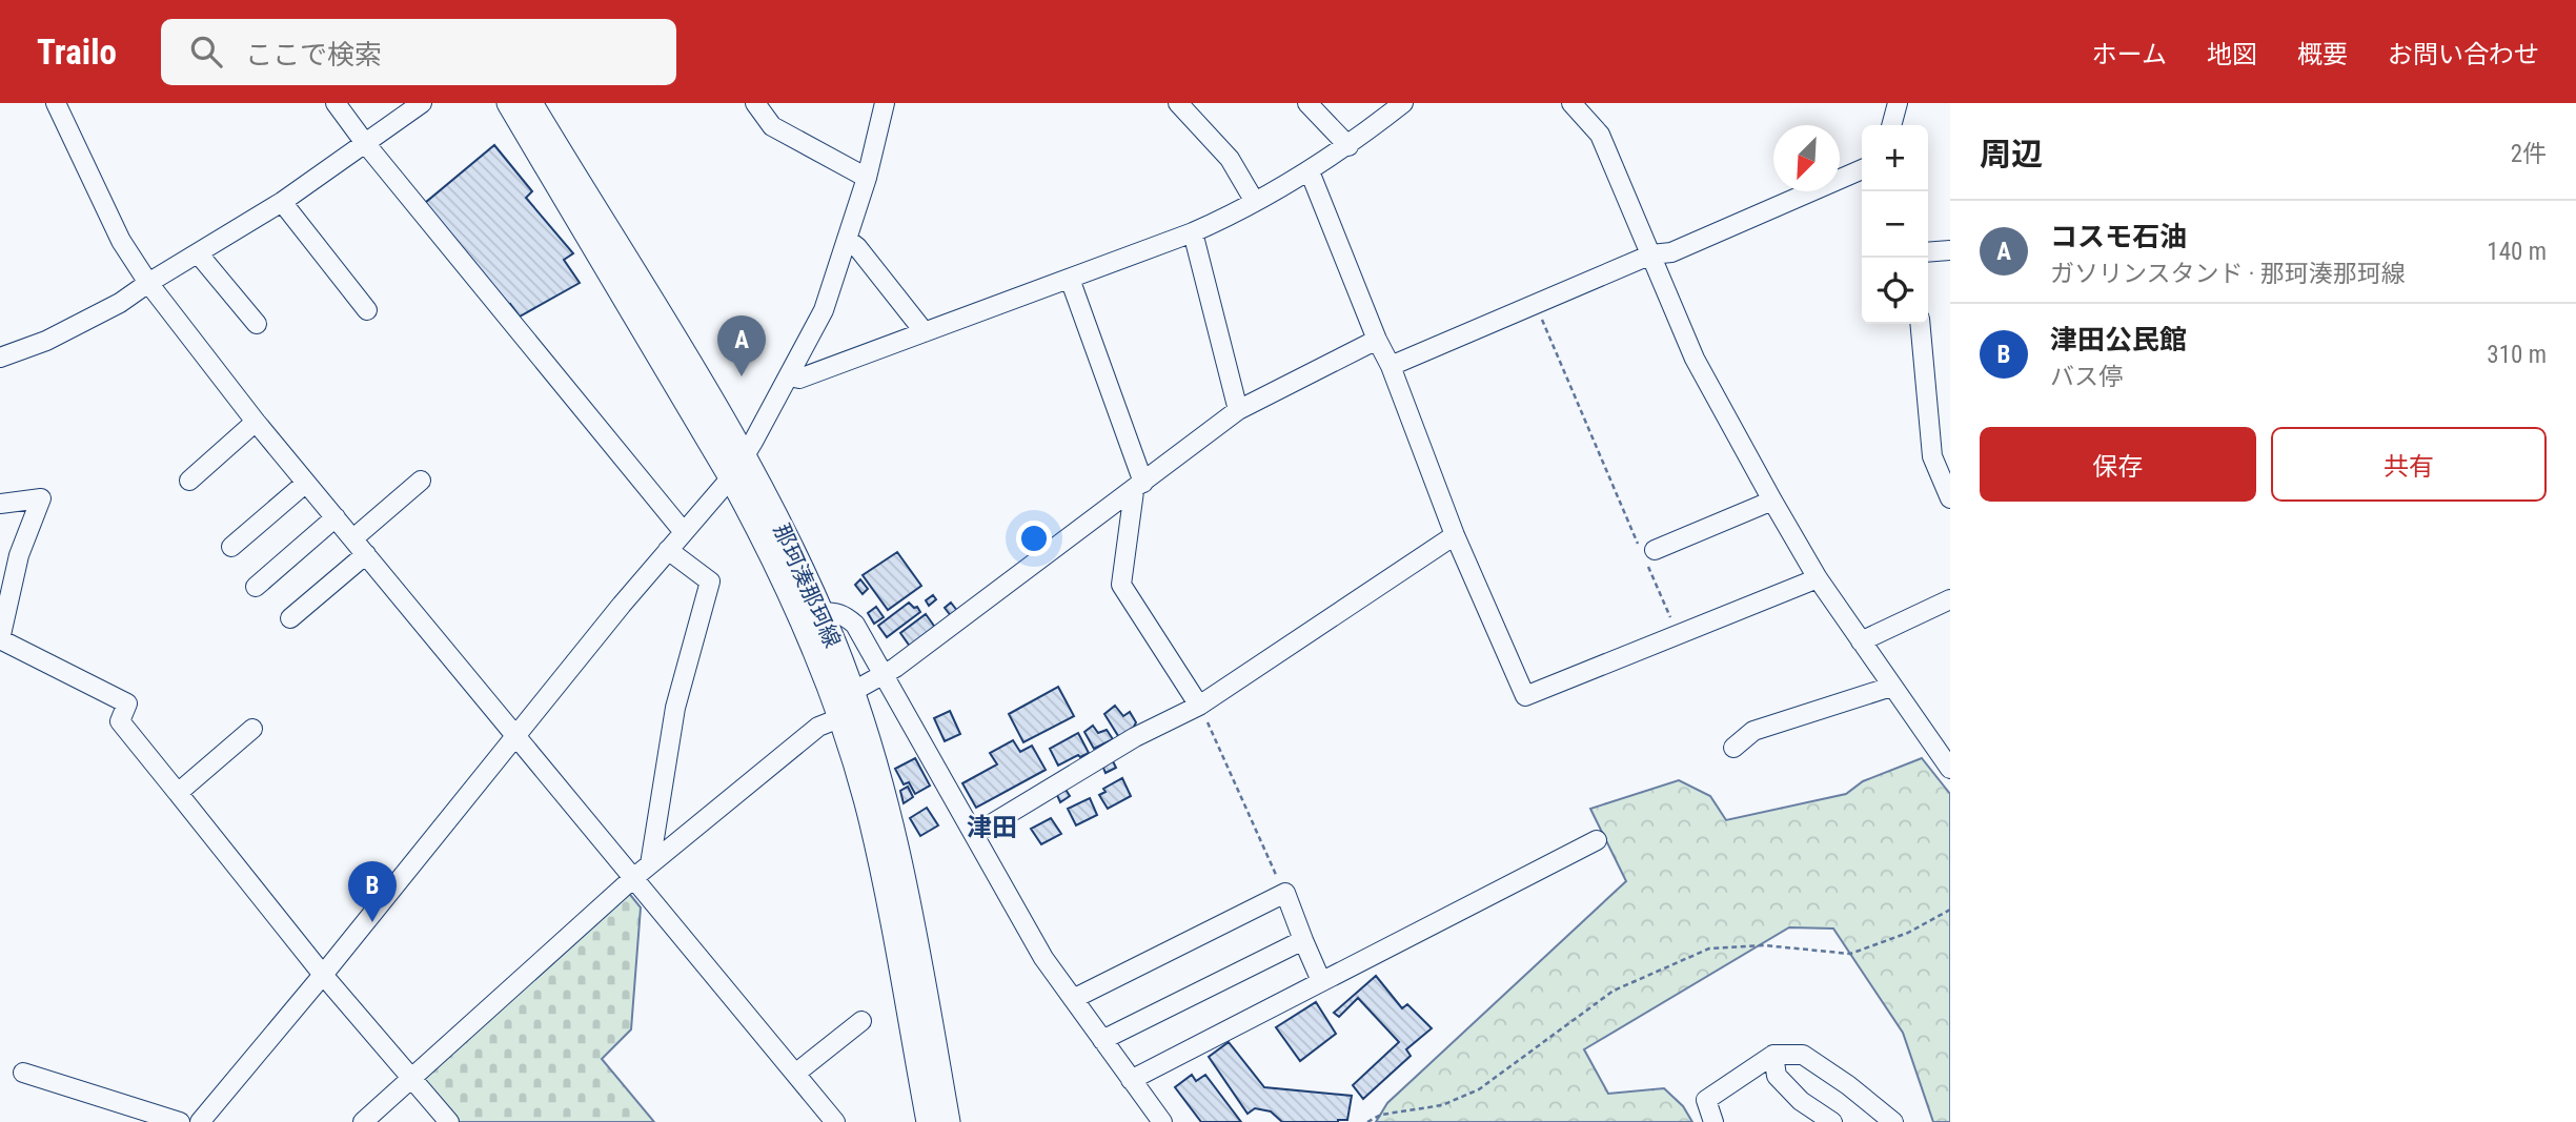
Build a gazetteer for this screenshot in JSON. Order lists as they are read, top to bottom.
{
  "streets": {
    "main road": ["那珂湊那珂線"]
  },
  "districts": ["津田"],
  "north": "bottom left",
  "page": {
    "header": "Trailo",
    "search": "ここで検索",
    "nav": [
      "ホーム",
      "地図",
      "概要",
      "お問い合わせ"
    ],
    "heading": ["周辺", "2件"],
    "map_buttons": ["+", "−"],
    "list": [
      {
        "mark": "A",
        "name": "コスモ石油",
        "note": "ガソリンスタンド · 那珂湊那珂線",
        "value": "140 m"
      },
      {
        "mark": "B",
        "name": "津田公民館",
        "note": "バス停",
        "value": "310 m"
      }
    ],
    "pins": ["A", "B"],
    "buttons": ["保存", "共有"]
  }
}
